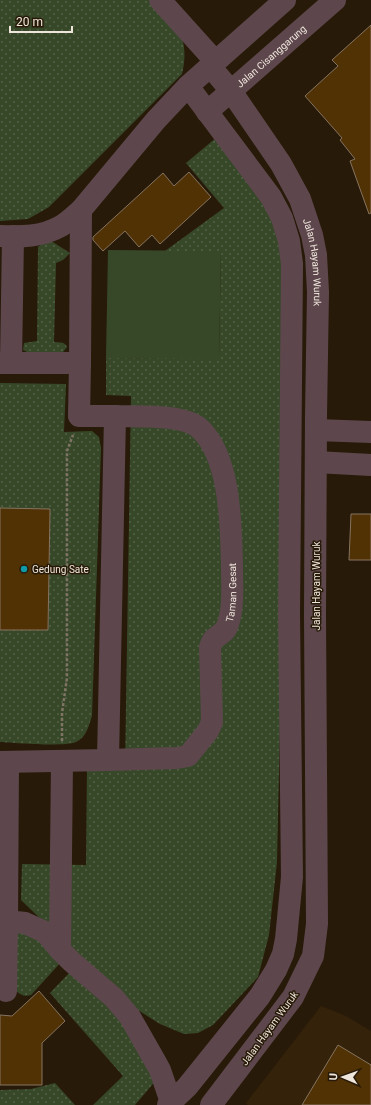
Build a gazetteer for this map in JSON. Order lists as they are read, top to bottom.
{
  "streets": {
    "street": ["Jalan Cisanggarung", "Jalan Hayam Wuruk", "Taman Gesat"]
  },
  "crossings": [
    ["Jalan Cisanggarung", "Jalan Hayam Wuruk"]
  ],
  "places": ["Gedung Sate"],
  "scale_bar": "20 m",
  "north": "left"
}
